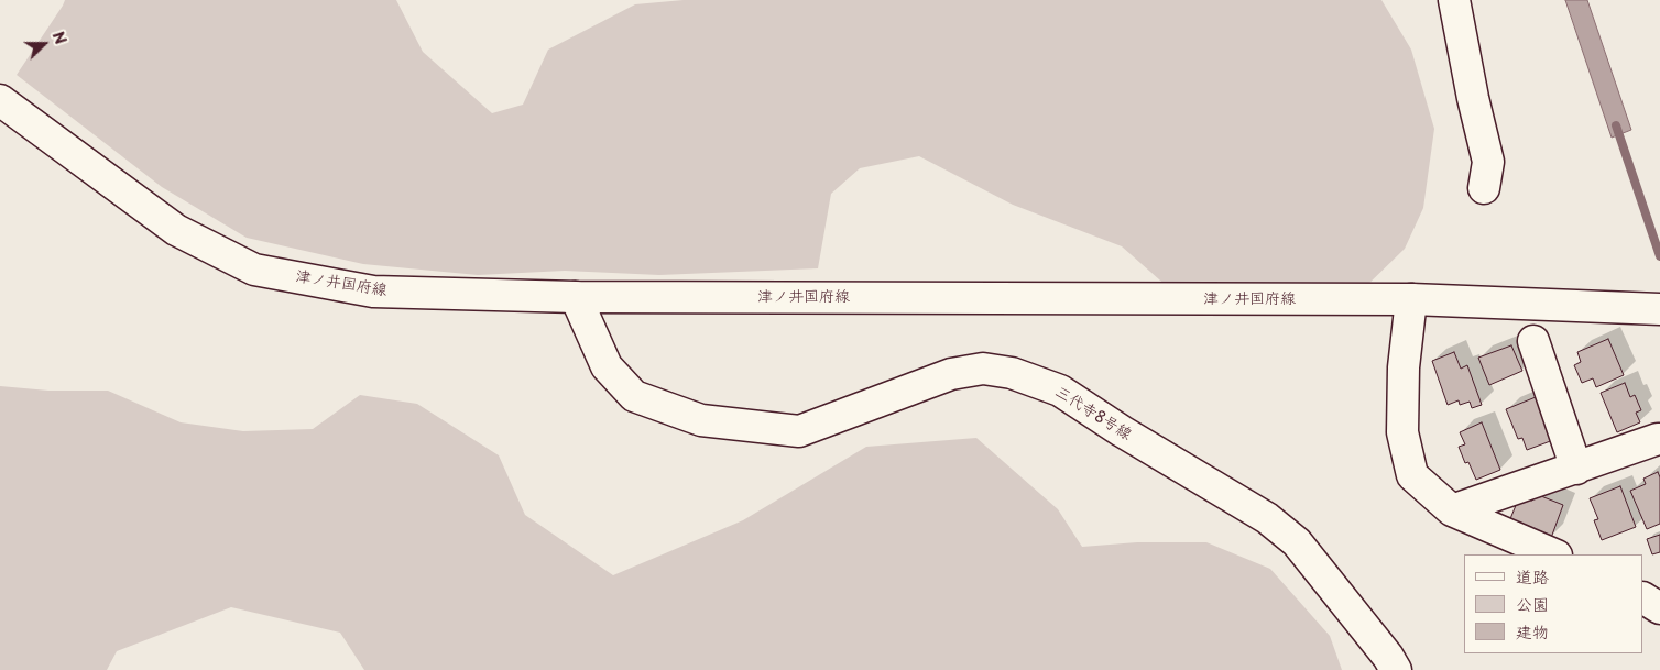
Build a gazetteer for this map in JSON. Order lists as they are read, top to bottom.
{
  "streets": {
    "street": ["津ノ井国府線", "三代寺8号線"]
  },
  "crossings": [
    ["津ノ井国府線", "三代寺8号線"]
  ],
  "legend": ["道路", "公園", "建物"],
  "north": "right"
}
